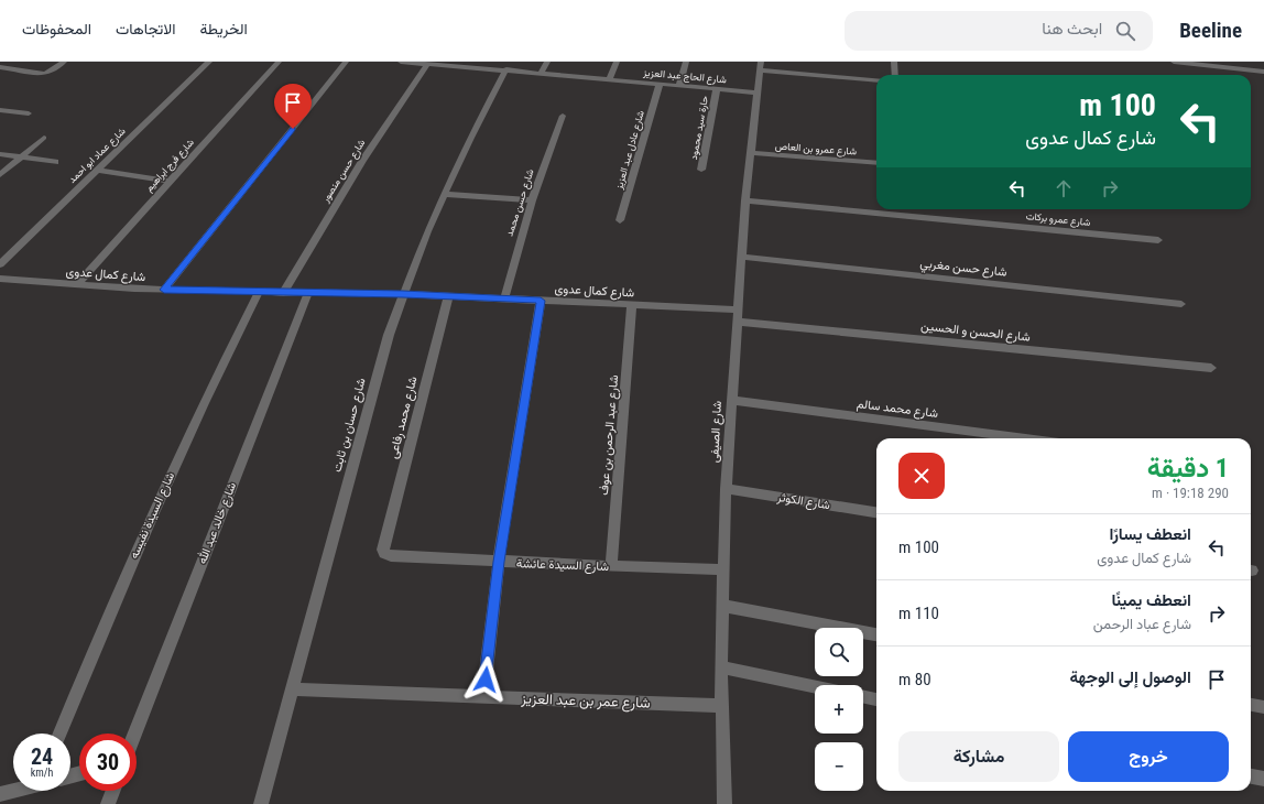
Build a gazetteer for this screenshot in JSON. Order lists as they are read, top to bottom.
{
  "streets": {
    "street": [
      "شارع الحاج عبد العزيز",
      "حارة سيد محمود",
      "شارع عمرو بن العاص",
      "شارع عادل عبد العزيز",
      "شارع عماد ابو احمد",
      "شارع فرج ابراهيم",
      "شارع حسن منصور",
      "شارع حسن محمد",
      "شارع عمرو بركات",
      "شارع حسن مغربي",
      "شارع كمال عدوى",
      "شارع الحسن و الحسين",
      "شارع محمد سالم",
      "شارع محمد رفاعى",
      "شارع حسان بن ثابت",
      "شارع الصيفى",
      "شارع عبد الرحمن بن عوف",
      "شارع الكوثر",
      "شارع السيدة نفيسه",
      "شارع خالد عبد الله",
      "شارع السيدة عائشة",
      "شارع عمر بن عبد العزيز"
    ]
  },
  "crossings": [
    ["شارع الحاج عبد العزيز", "حارة سيد محمود"],
    ["شارع الحاج عبد العزيز", "شارع عادل عبد العزيز"],
    ["شارع الحاج عبد العزيز", "شارع حسن منصور"],
    ["شارع الحاج عبد العزيز", "شارع حسان بن ثابت"],
    ["شارع الحاج عبد العزيز", "شارع الصيفى"],
    ["شارع عمرو بن العاص", "شارع الصيفى"],
    ["شارع فرج ابراهيم", "شارع كمال عدوى"],
    ["شارع حسن منصور", "شارع كمال عدوى"],
    ["شارع حسن محمد", "شارع كمال عدوى"],
    ["شارع عمرو بركات", "شارع الصيفى"],
    ["شارع حسن مغربي", "شارع الصيفى"],
    ["شارع كمال عدوى", "شارع الحسن و الحسين"],
    ["شارع كمال عدوى", "شارع محمد رفاعى"],
    ["شارع كمال عدوى", "شارع حسان بن ثابت"],
    ["شارع كمال عدوى", "شارع الصيفى"],
    ["شارع كمال عدوى", "شارع عبد الرحمن بن عوف"],
    ["شارع كمال عدوى", "شارع السيدة نفيسه"],
    ["شارع كمال عدوى", "شارع خالد عبد الله"],
    ["شارع الحسن و الحسين", "شارع الصيفى"],
    ["شارع محمد سالم", "شارع الصيفى"],
    ["شارع محمد رفاعى", "شارع السيدة عائشة"],
    ["شارع حسان بن ثابت", "شارع عمر بن عبد العزيز"],
    ["شارع الصيفى", "شارع الكوثر"],
    ["شارع الصيفى", "شارع السيدة عائشة"],
    ["شارع الصيفى", "شارع عمر بن عبد العزيز"],
    ["شارع عبد الرحمن بن عوف", "شارع السيدة عائشة"]
  ],
  "page": {
    "header": "Beeline",
    "search": "ابحث هنا",
    "nav": ["الخريطة", "الاتجاهات", "المحفوظات"],
    "turn": ["100 m", "شارع كمال عدوى"],
    "heading": ["1 دقيقة", "290 m · 19:18"],
    "list": [
      {
        "name": "انعطف يسارًا",
        "note": "شارع كمال عدوى",
        "value": "100 m"
      },
      {
        "name": "انعطف يمينًا",
        "note": "شارع عباد الرحمن",
        "value": "110 m"
      },
      {
        "name": "الوصول إلى الوجهة",
        "value": "80 m"
      }
    ],
    "map_buttons": ["+", "−"],
    "buttons": ["خروج", "مشاركة"],
    "speed": "24 km/h",
    "limit": "30"
  }
}
